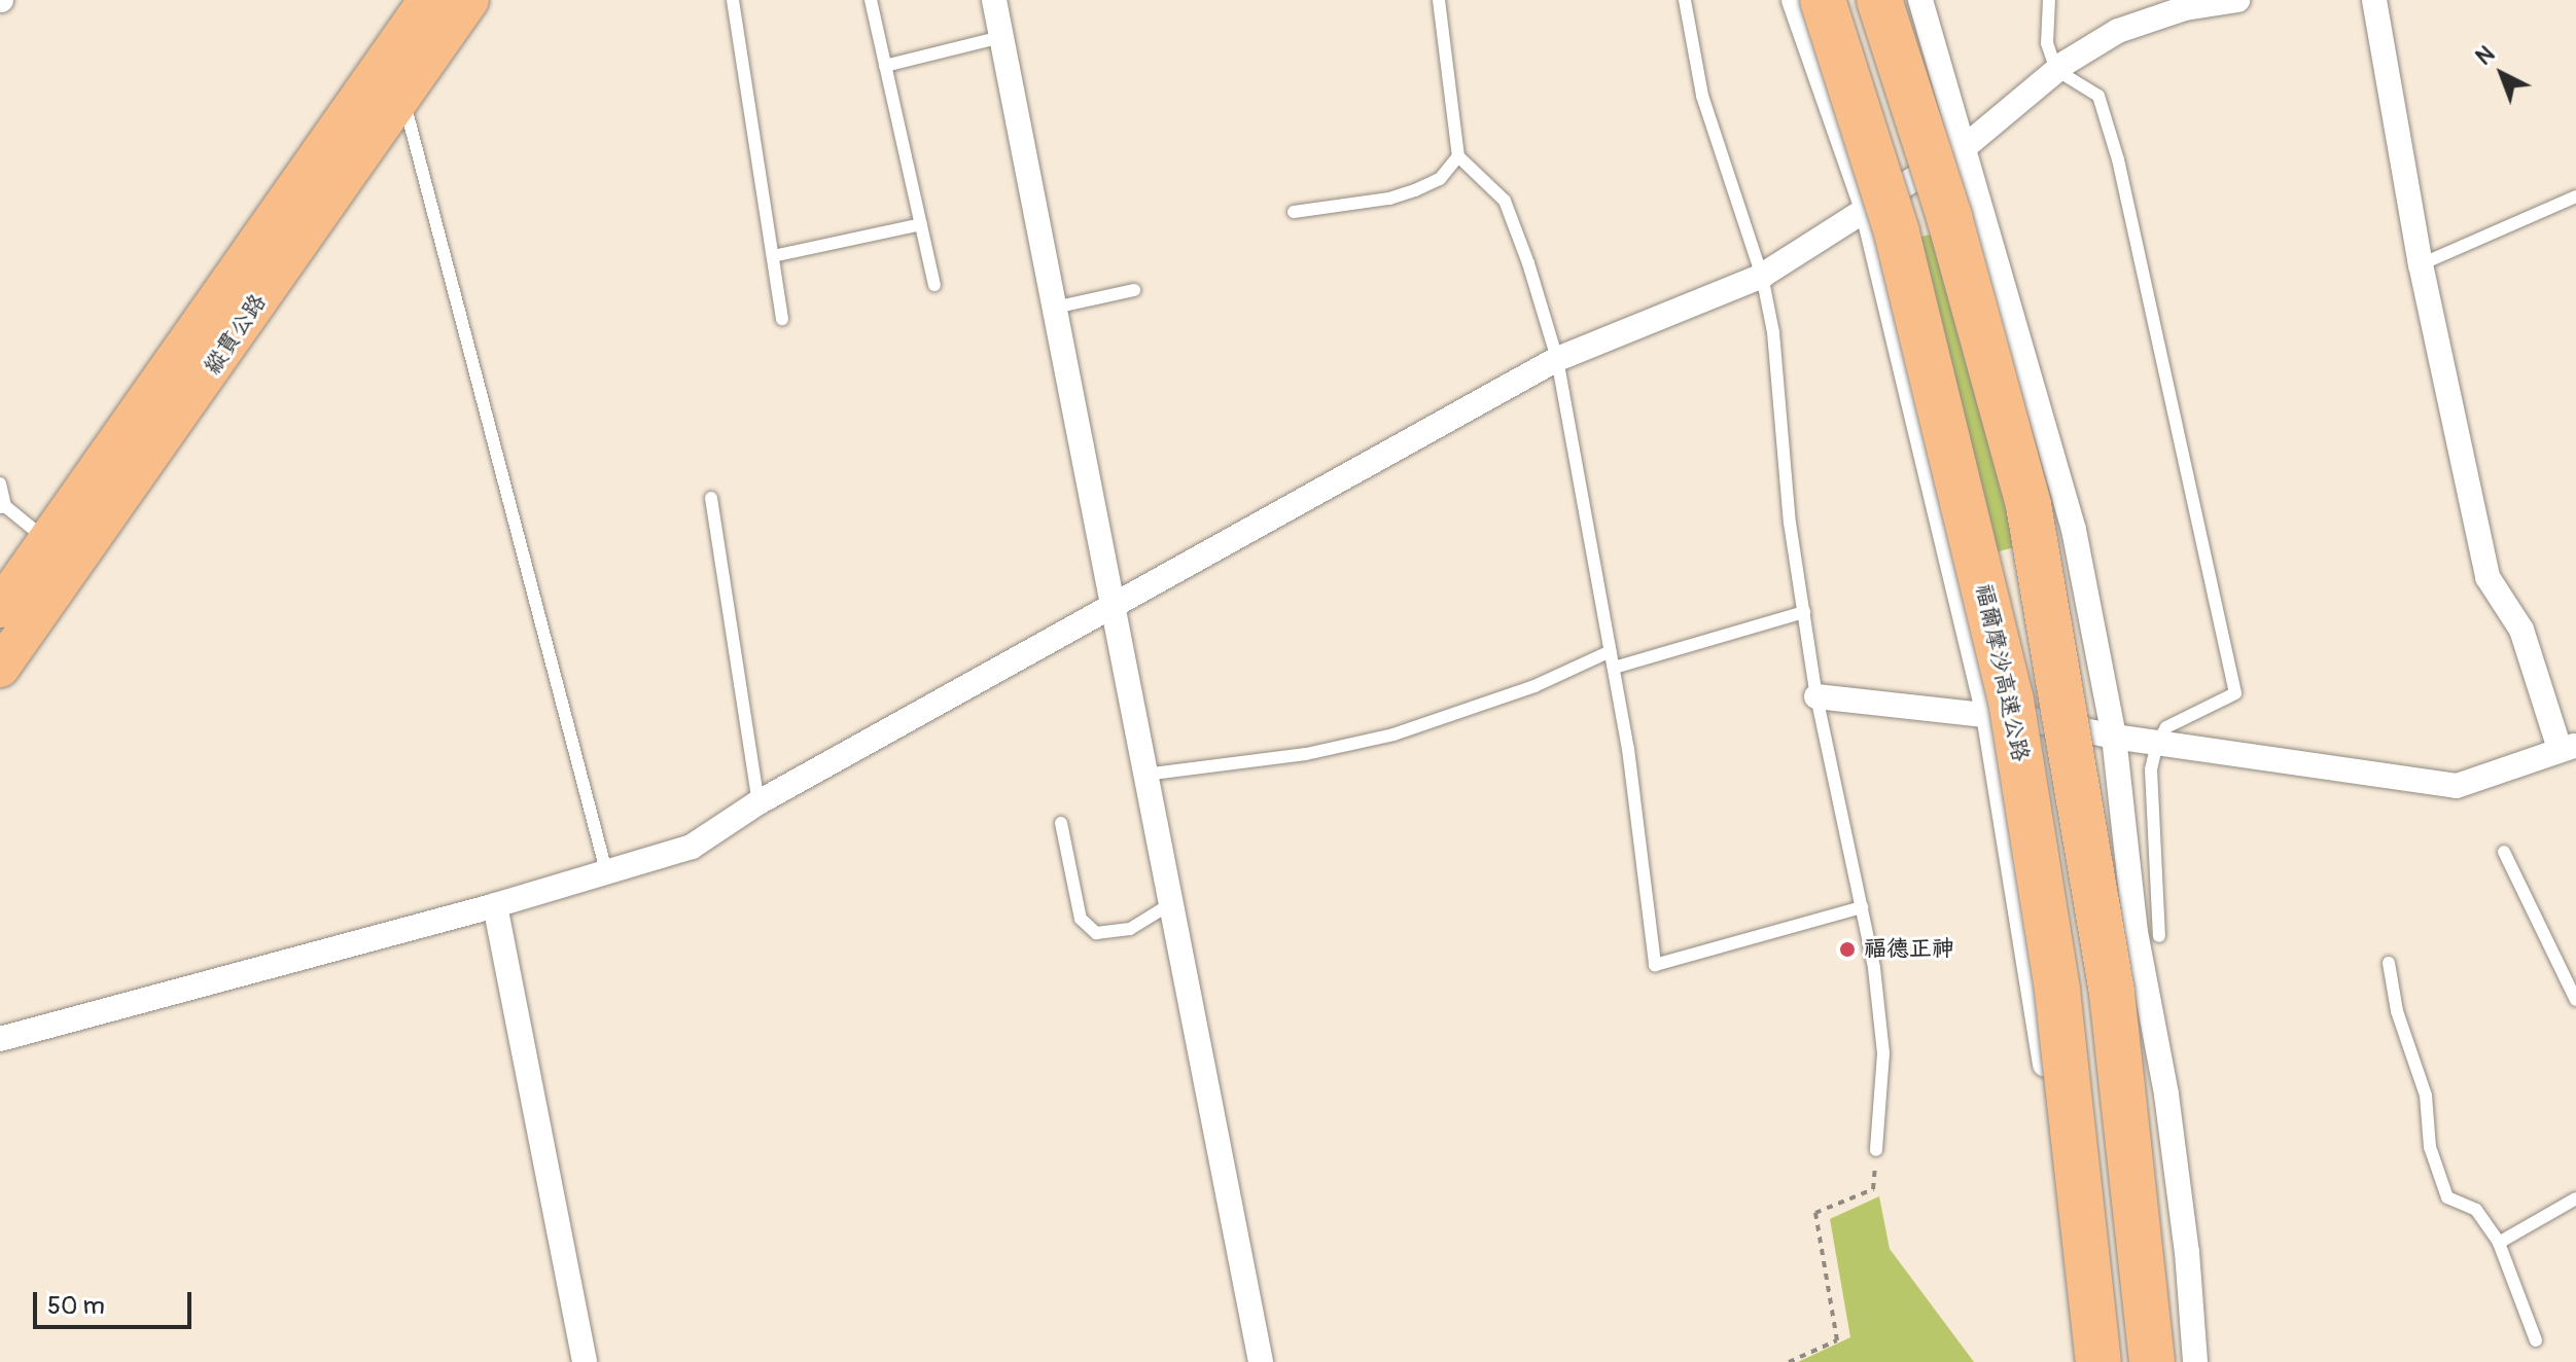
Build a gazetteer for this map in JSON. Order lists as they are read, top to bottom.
{
  "streets": {
    "highway": ["福爾摩沙高速公路"],
    "main road": ["縱貫公路"]
  },
  "places": ["福德正神"],
  "scale_bar": "50 m",
  "north": "top left"
}
